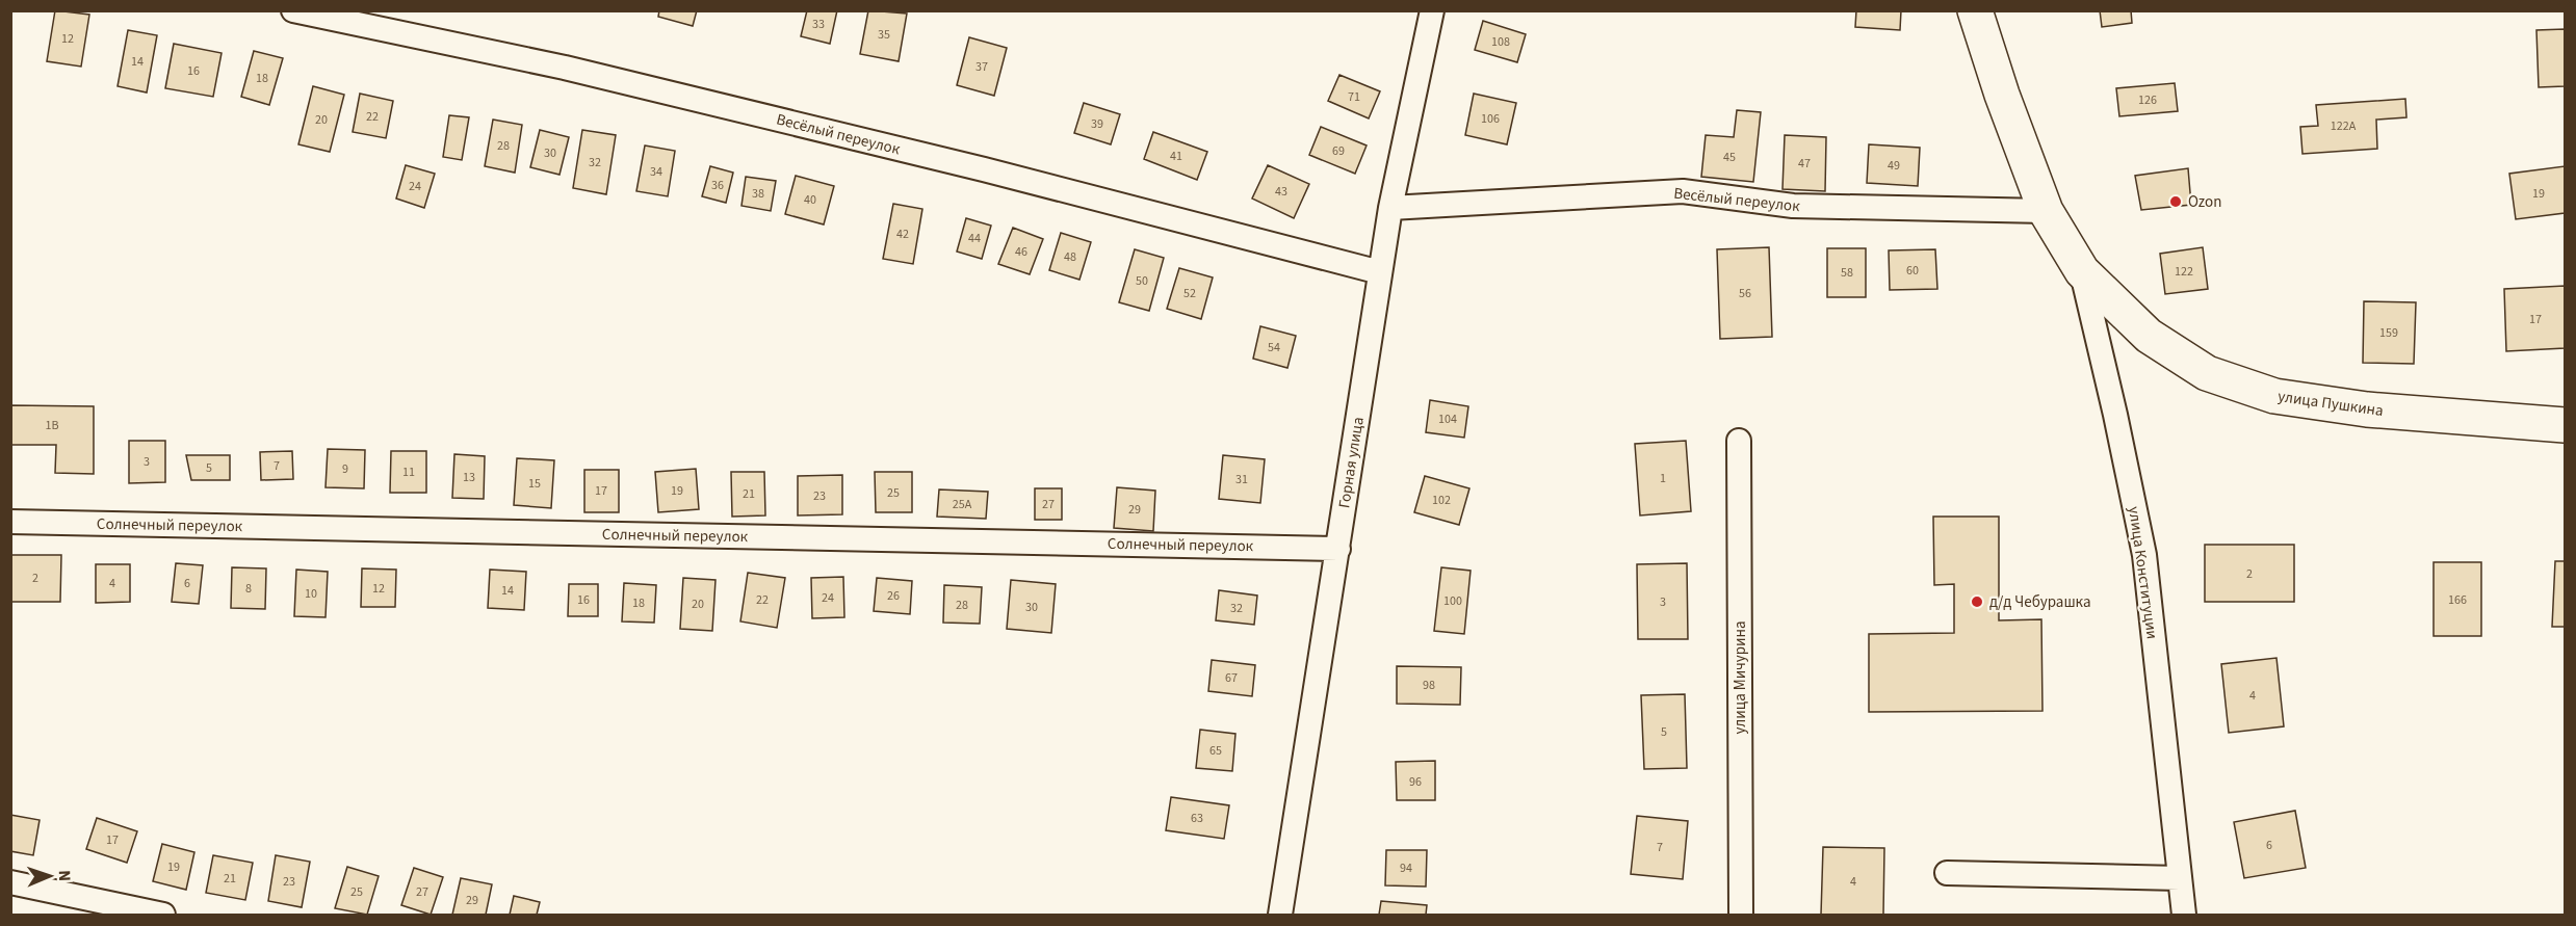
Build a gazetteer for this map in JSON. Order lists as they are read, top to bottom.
{
  "streets": {
    "main road": ["улица Пушкина"],
    "street": [
      "Весёлый переулок",
      "Горная улица",
      "Солнечный переулок",
      "улица Конституции",
      "улица Мичурина"
    ]
  },
  "crossings": [
    ["Весёлый переулок", "улица Пушкина"],
    ["Весёлый переулок", "Горная улица"],
    ["улица Пушкина", "улица Конституции"],
    ["Горная улица", "Солнечный переулок"]
  ],
  "places": ["Ozon", "д/д Чебурашка"],
  "house_numbers": [
    "33",
    "35",
    "12",
    "108",
    "14",
    "37",
    "16",
    "18",
    "71",
    "126",
    "22",
    "106",
    "20",
    "39",
    "122А",
    "28",
    "69",
    "30",
    "41",
    "45",
    "32",
    "47",
    "49",
    "34",
    "36",
    "24",
    "43",
    "38",
    "19",
    "40",
    "42",
    "44",
    "46",
    "48",
    "60",
    "122",
    "58",
    "50",
    "52",
    "56",
    "17",
    "159",
    "54",
    "104",
    "1В",
    "3",
    "7",
    "5",
    "9",
    "11",
    "13",
    "1",
    "31",
    "15",
    "17",
    "19",
    "25",
    "21",
    "23",
    "102",
    "25А",
    "27",
    "29",
    "2",
    "2",
    "4",
    "6",
    "8",
    "12",
    "14",
    "10",
    "26",
    "24",
    "16",
    "22",
    "166",
    "100",
    "3",
    "18",
    "20",
    "28",
    "30",
    "32",
    "67",
    "98",
    "4",
    "5",
    "65",
    "96",
    "63",
    "17",
    "6",
    "7",
    "19",
    "94",
    "21",
    "23",
    "4",
    "25",
    "27",
    "29"
  ],
  "north": "right"
}
